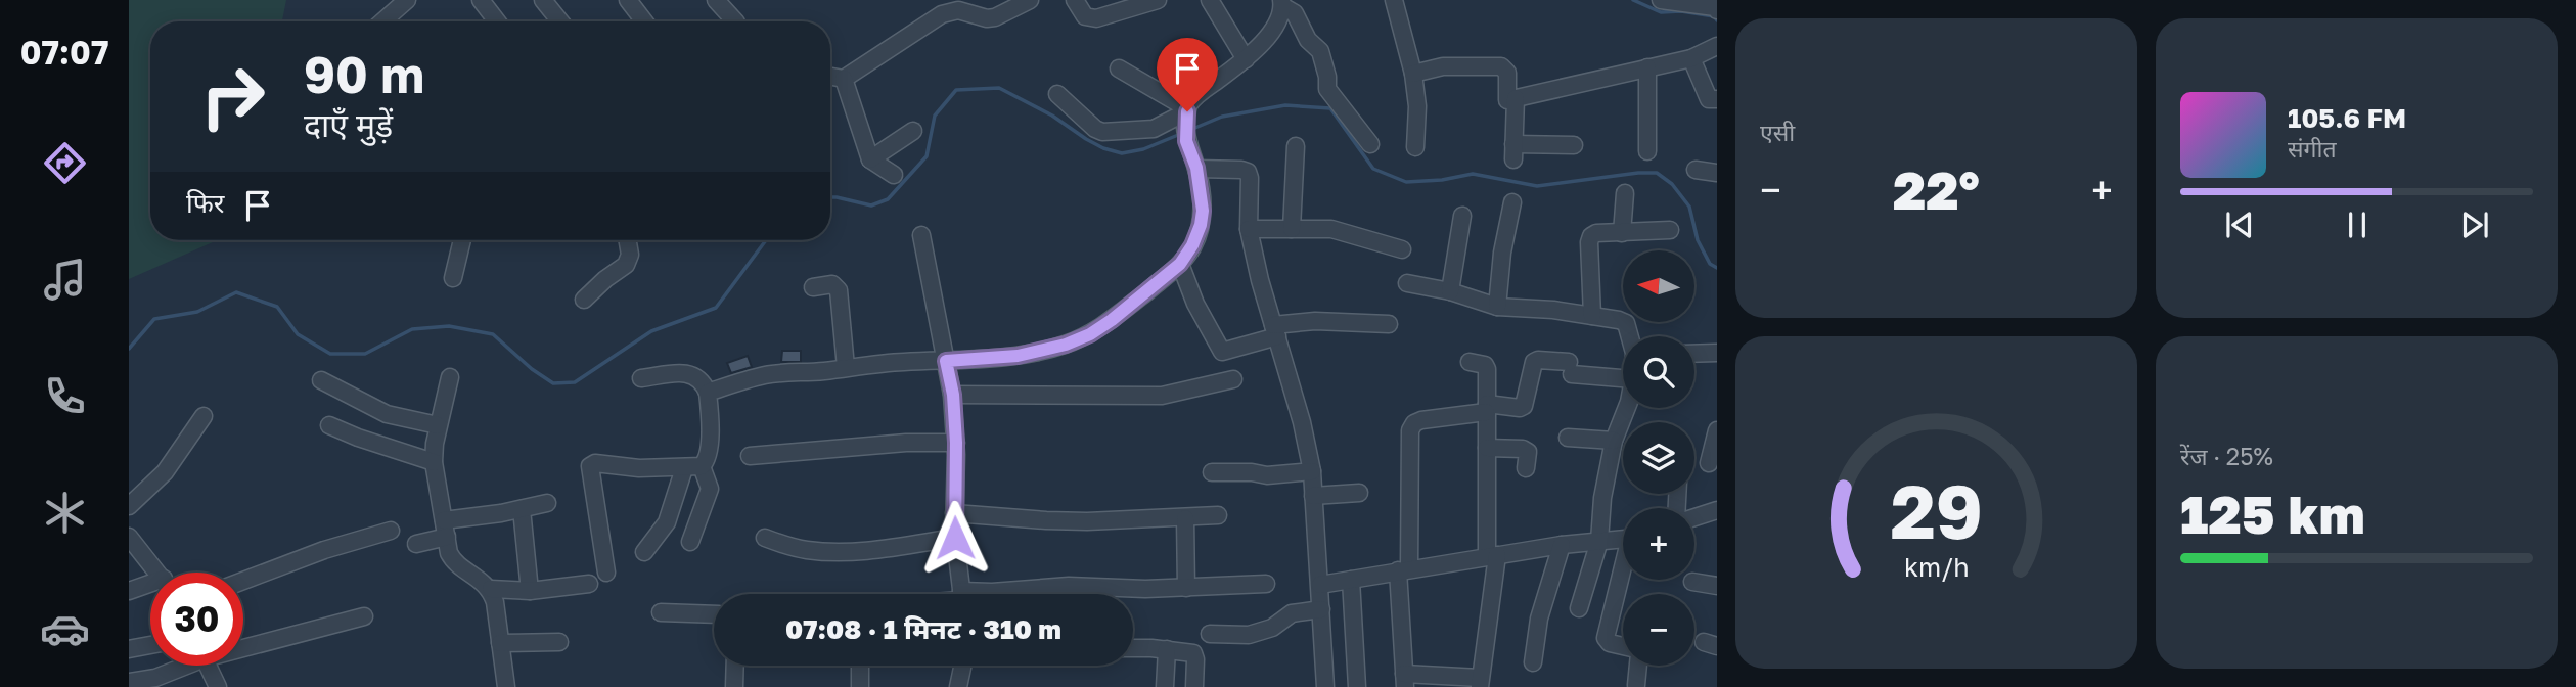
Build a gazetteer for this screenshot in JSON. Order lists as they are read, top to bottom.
{
  "north": "left",
  "page": {
    "tabs": "07:07",
    "tile": [
      "एसी",
      ["रेंज · 25%", "125 km"]
    ],
    "turn": ["90 m", "दाएँ मुड़ें"],
    "song": ["105.6 FM", "संगीत"],
    "heat": ["−", "22°", "+"],
    "then": "फिर",
    "map_buttons": ["+", "−"],
    "limit": "30",
    "trip": "07:08 · 1 मिनट · 310 m",
    "gauge": ["29", "km/h"]
  }
}
